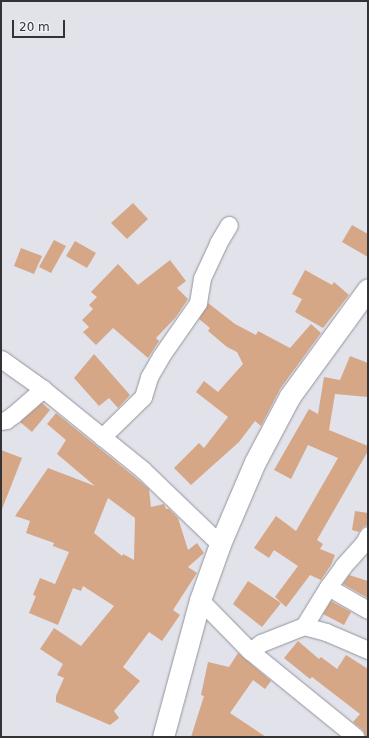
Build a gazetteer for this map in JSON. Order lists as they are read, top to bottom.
{
  "scale_bar": "20 m"
}
